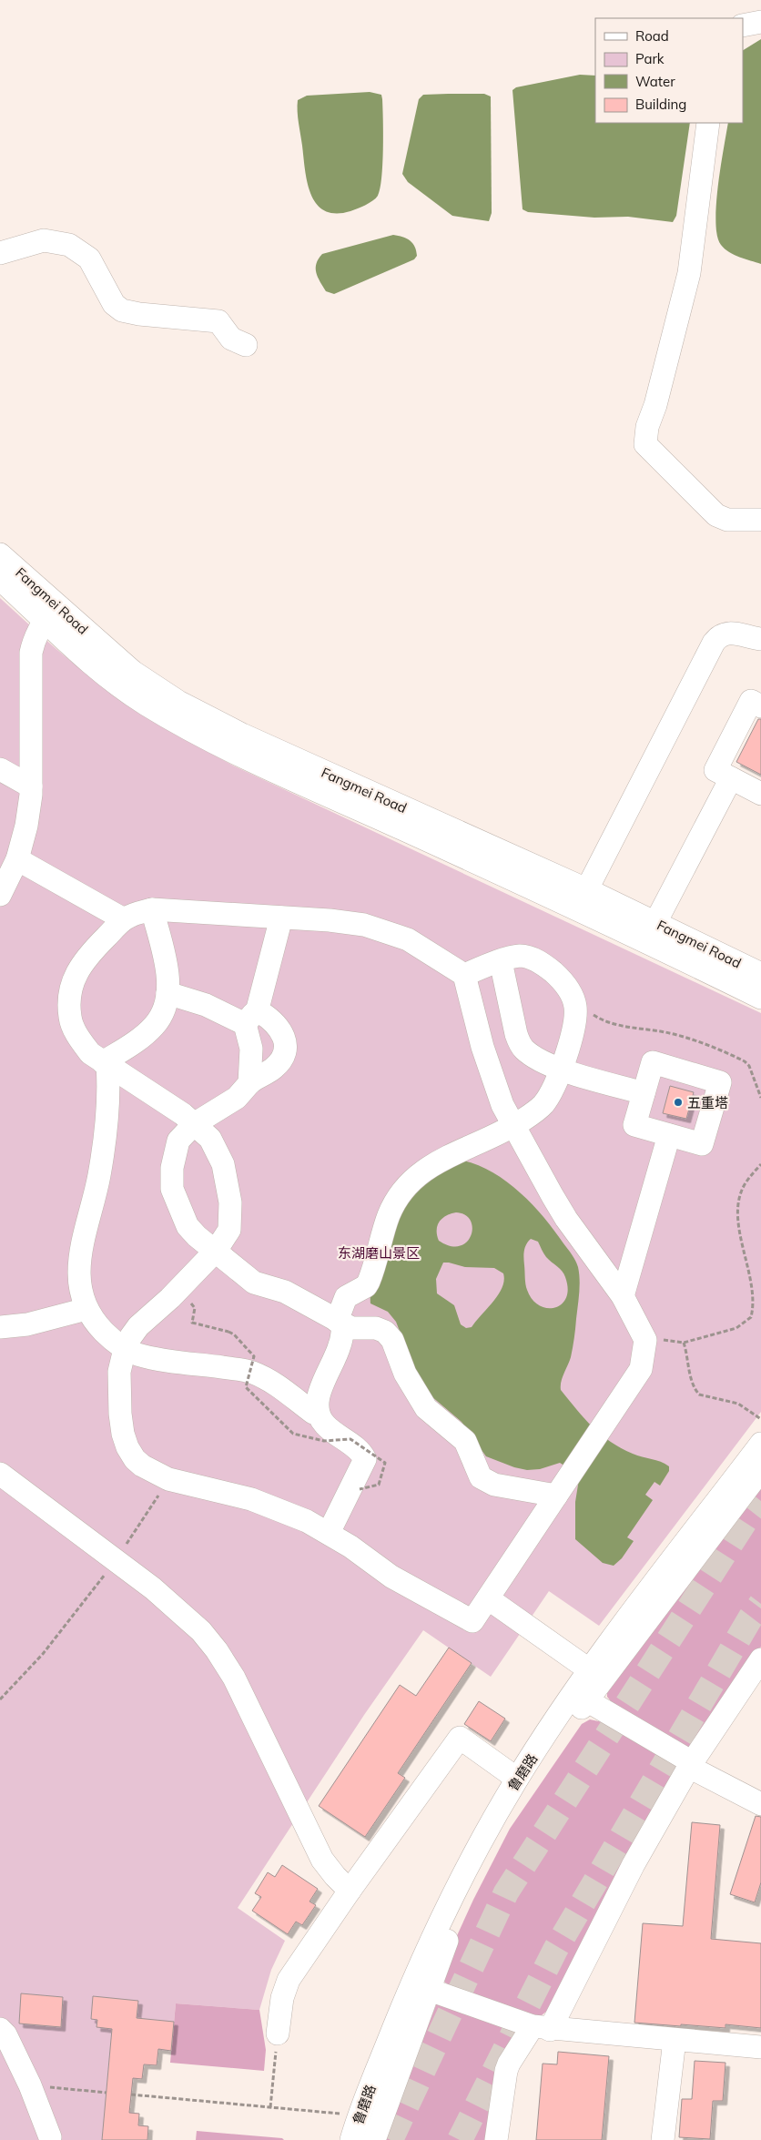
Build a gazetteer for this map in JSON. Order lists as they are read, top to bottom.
{
  "streets": {
    "street": ["Fangmei Road", "鲁磨路"]
  },
  "parks": ["东湖磨山景区"],
  "places": ["五重塔"],
  "legend": [
    "Road",
    "Park",
    "Water",
    "Building"
  ]
}
